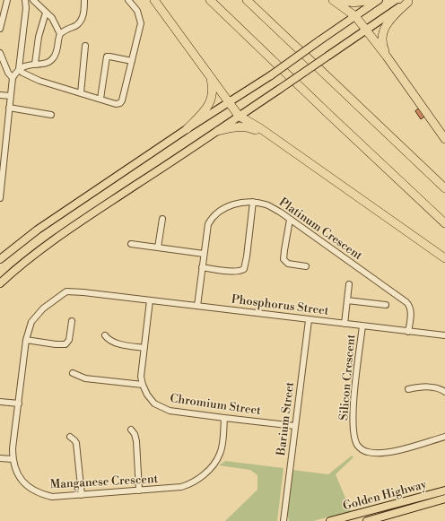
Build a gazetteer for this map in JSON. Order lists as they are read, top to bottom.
{
  "streets": {
    "main road": ["Golden Highway"],
    "street": [
      "Platinum Crescent",
      "Phosphorus Street",
      "Silicon Crescent",
      "Chromium Street",
      "Barium Street",
      "Manganese Crescent"
    ]
  },
  "crossings": [
    ["Platinum Crescent", "Phosphorus Street"],
    ["Phosphorus Street", "Silicon Crescent"],
    ["Phosphorus Street", "Chromium Street"],
    ["Phosphorus Street", "Barium Street"],
    ["Phosphorus Street", "Manganese Crescent"],
    ["Chromium Street", "Barium Street"],
    ["Chromium Street", "Manganese Crescent"]
  ]
}
